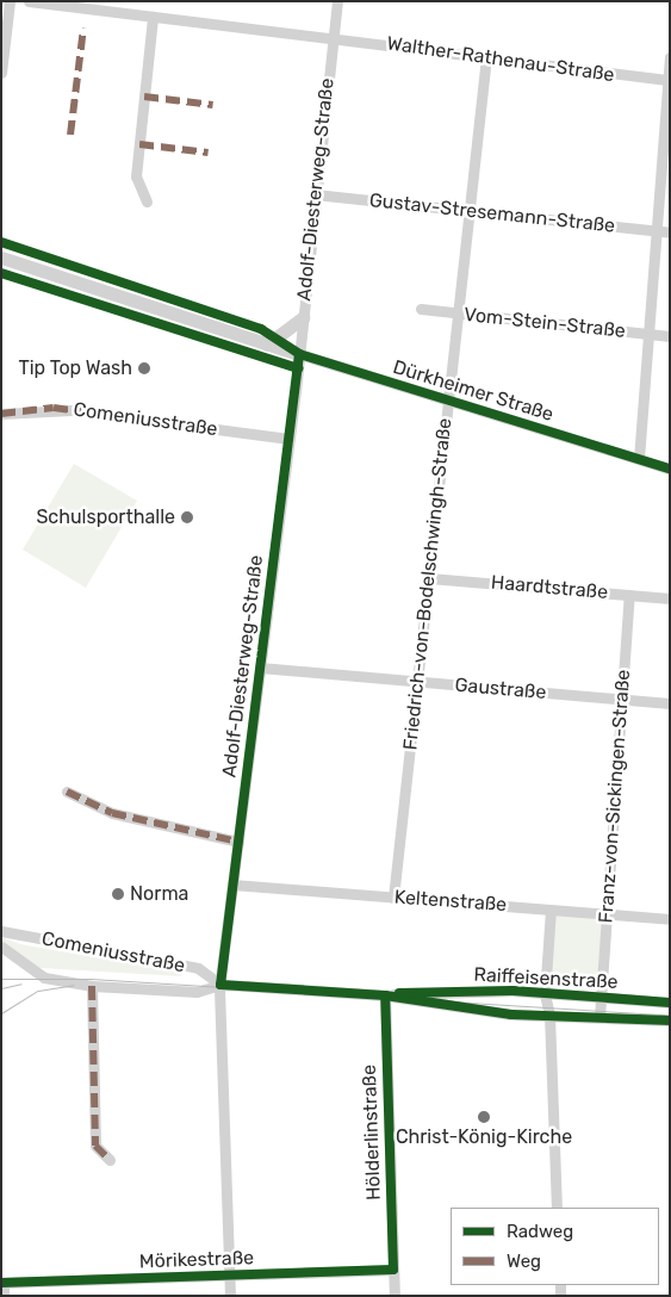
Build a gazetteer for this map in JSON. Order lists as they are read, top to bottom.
{
  "streets": {
    "street": [
      "Walther-Rathenau-Straße",
      "Adolf-Diesterweg-Straße",
      "Gustav-Stresemann-Straße",
      "Vom-Stein-Straße",
      "Dürkheimer Straße",
      "Comeniusstraße",
      "Friedrich-von-Bodelschwingh-Straße",
      "Haardtstraße",
      "Gaustraße",
      "Franz-von-Sickingen-Straße",
      "Keltenstraße",
      "Raiffeisenstraße",
      "Hölderlinstraße",
      "Mörikestraße"
    ]
  },
  "crossings": [
    ["Walther-Rathenau-Straße", "Adolf-Diesterweg-Straße"],
    ["Walther-Rathenau-Straße", "Friedrich-von-Bodelschwingh-Straße"],
    ["Adolf-Diesterweg-Straße", "Gustav-Stresemann-Straße"],
    ["Adolf-Diesterweg-Straße", "Dürkheimer Straße"],
    ["Adolf-Diesterweg-Straße", "Comeniusstraße"],
    ["Adolf-Diesterweg-Straße", "Gaustraße"],
    ["Adolf-Diesterweg-Straße", "Keltenstraße"],
    ["Adolf-Diesterweg-Straße", "Raiffeisenstraße"],
    ["Adolf-Diesterweg-Straße", "Mörikestraße"],
    ["Gustav-Stresemann-Straße", "Friedrich-von-Bodelschwingh-Straße"],
    ["Vom-Stein-Straße", "Friedrich-von-Bodelschwingh-Straße"],
    ["Dürkheimer Straße", "Friedrich-von-Bodelschwingh-Straße"],
    ["Comeniusstraße", "Raiffeisenstraße"],
    ["Friedrich-von-Bodelschwingh-Straße", "Haardtstraße"],
    ["Friedrich-von-Bodelschwingh-Straße", "Gaustraße"],
    ["Friedrich-von-Bodelschwingh-Straße", "Keltenstraße"],
    ["Haardtstraße", "Franz-von-Sickingen-Straße"],
    ["Gaustraße", "Franz-von-Sickingen-Straße"],
    ["Franz-von-Sickingen-Straße", "Keltenstraße"],
    ["Franz-von-Sickingen-Straße", "Raiffeisenstraße"],
    ["Raiffeisenstraße", "Hölderlinstraße"],
    ["Hölderlinstraße", "Mörikestraße"]
  ],
  "places": [
    "Tip Top Wash",
    "Schulsporthalle",
    "Norma",
    "Christ-König-Kirche"
  ],
  "legend": ["Radweg", "Weg"]
}
